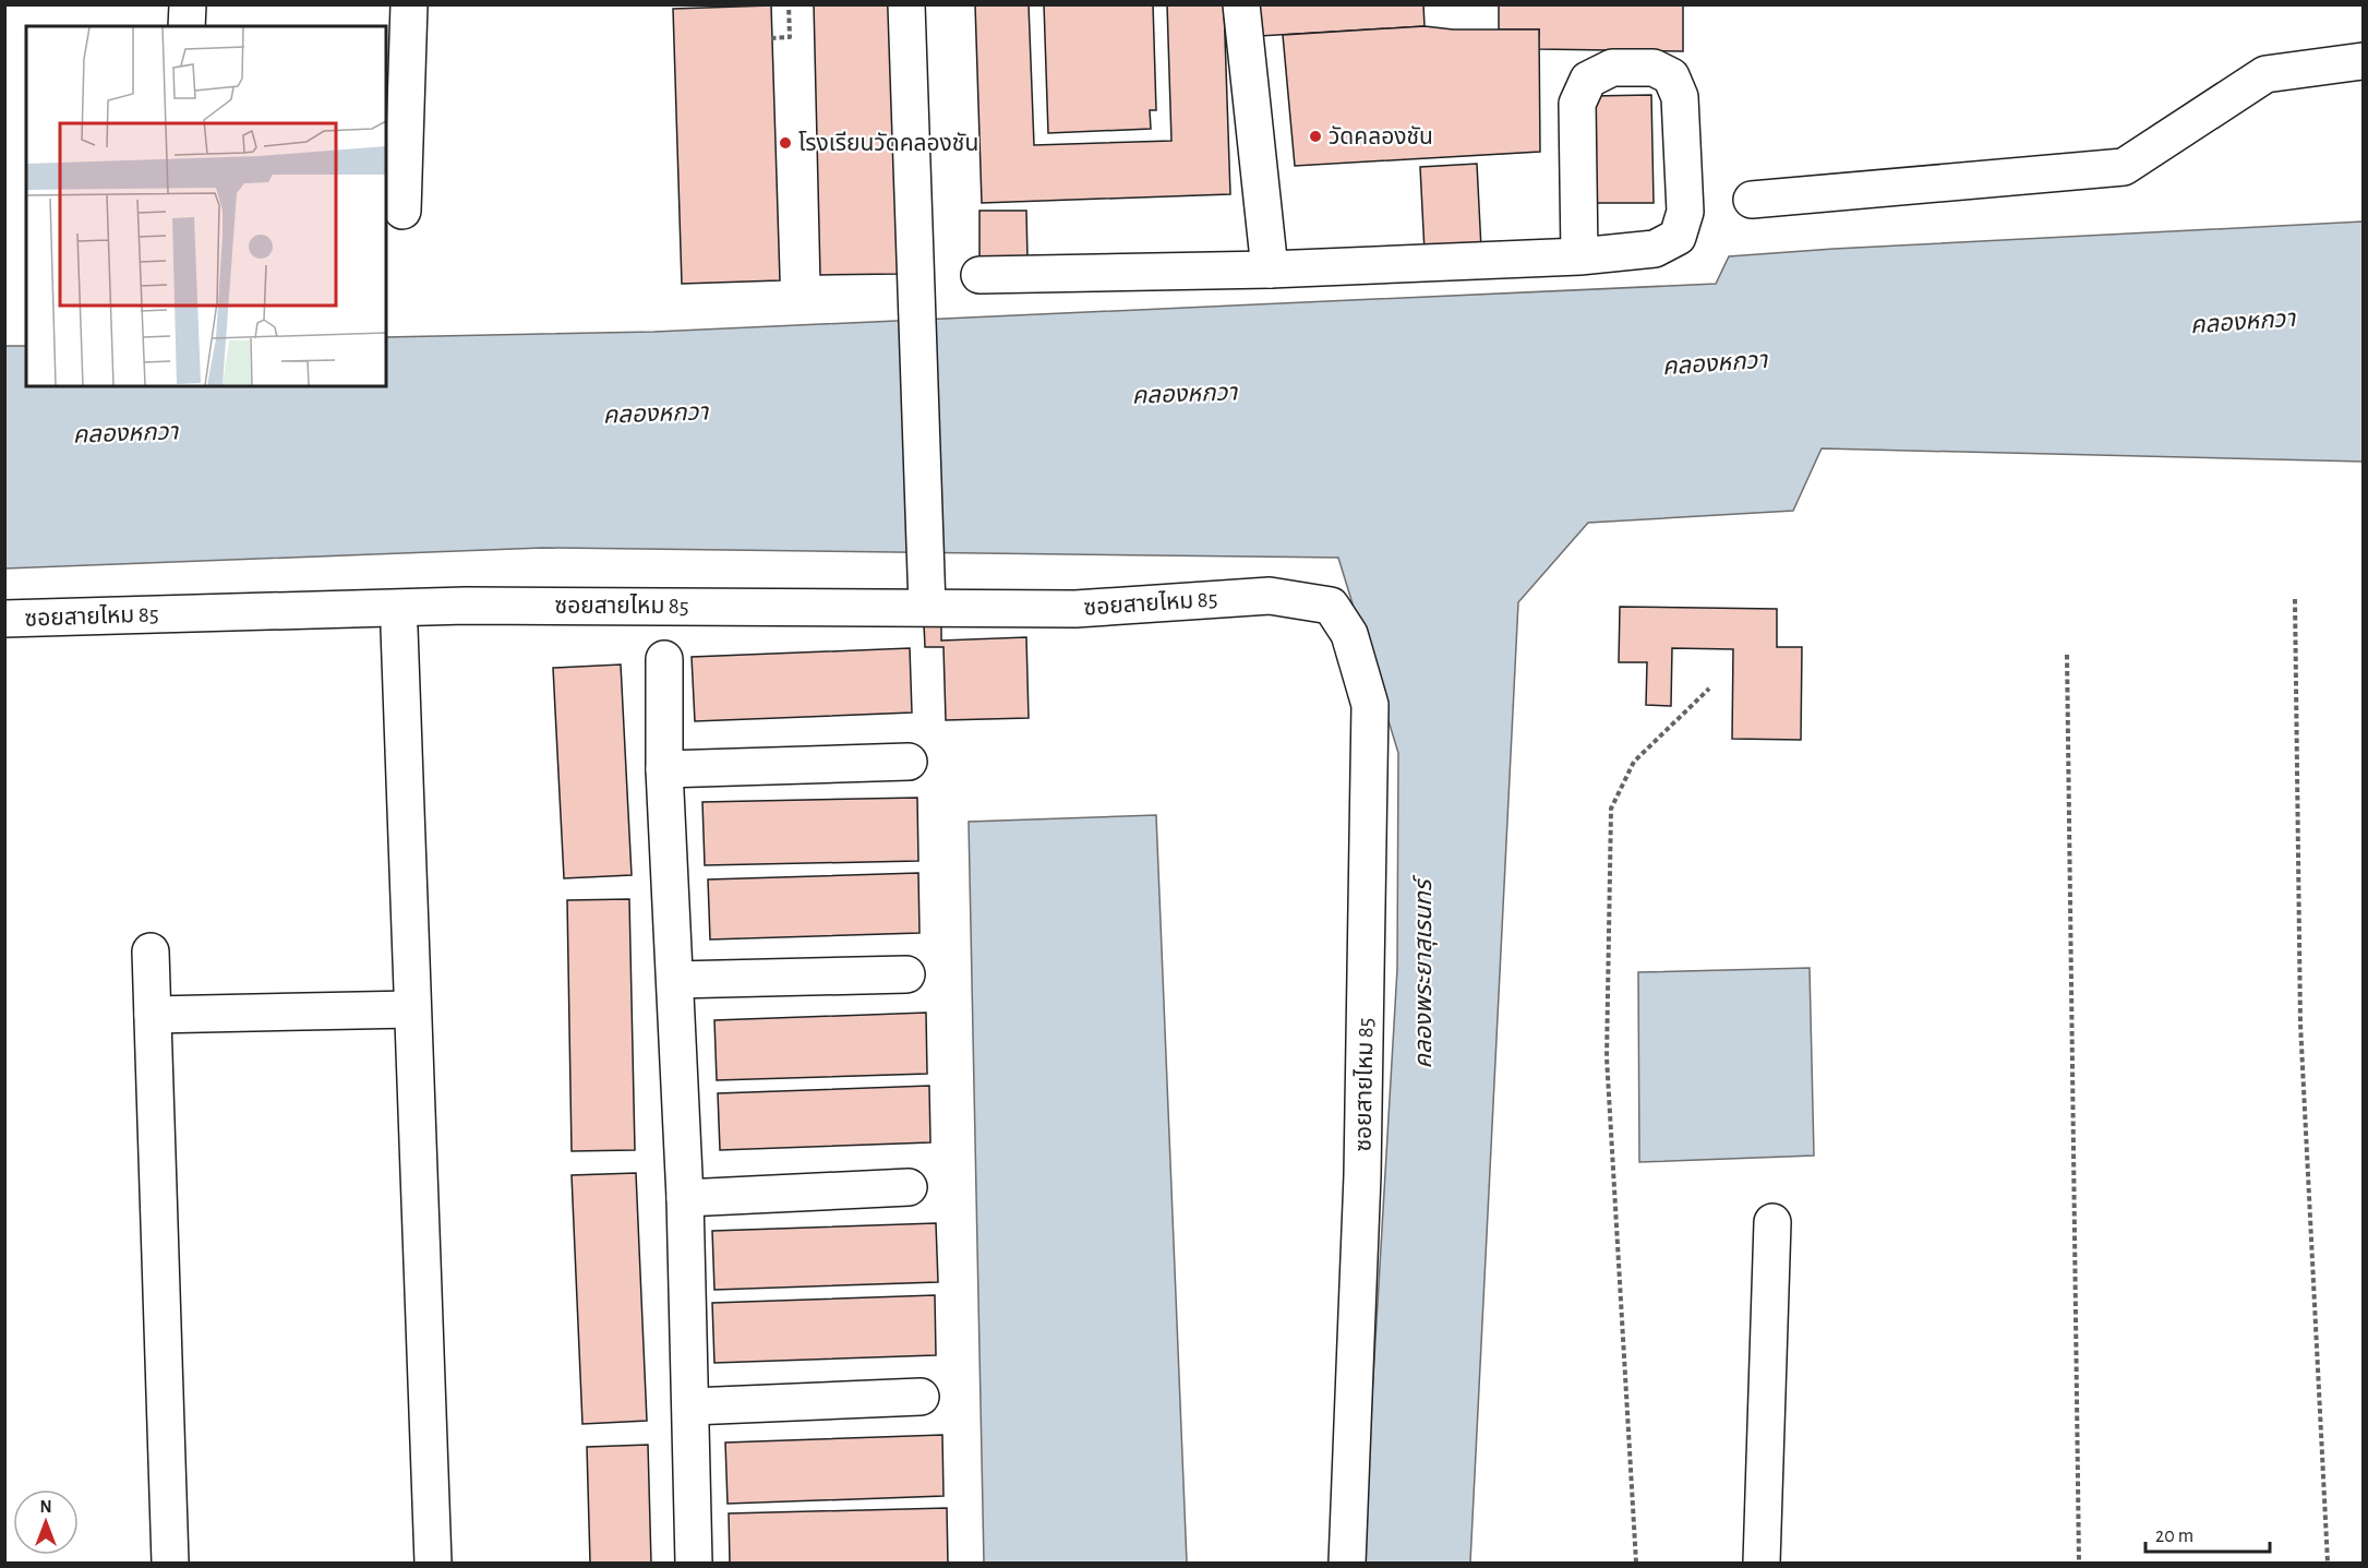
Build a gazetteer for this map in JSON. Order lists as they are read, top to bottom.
{
  "streets": {
    "street": ["ซอยสายไหม 85"]
  },
  "water": ["คลองหกวา", "คลองพระยาสุเรนทร์"],
  "places": ["วัดคลองชัน", "โรงเรียนวัดคลองชัน"],
  "scale_bar": "20 m",
  "north": "top"
}
